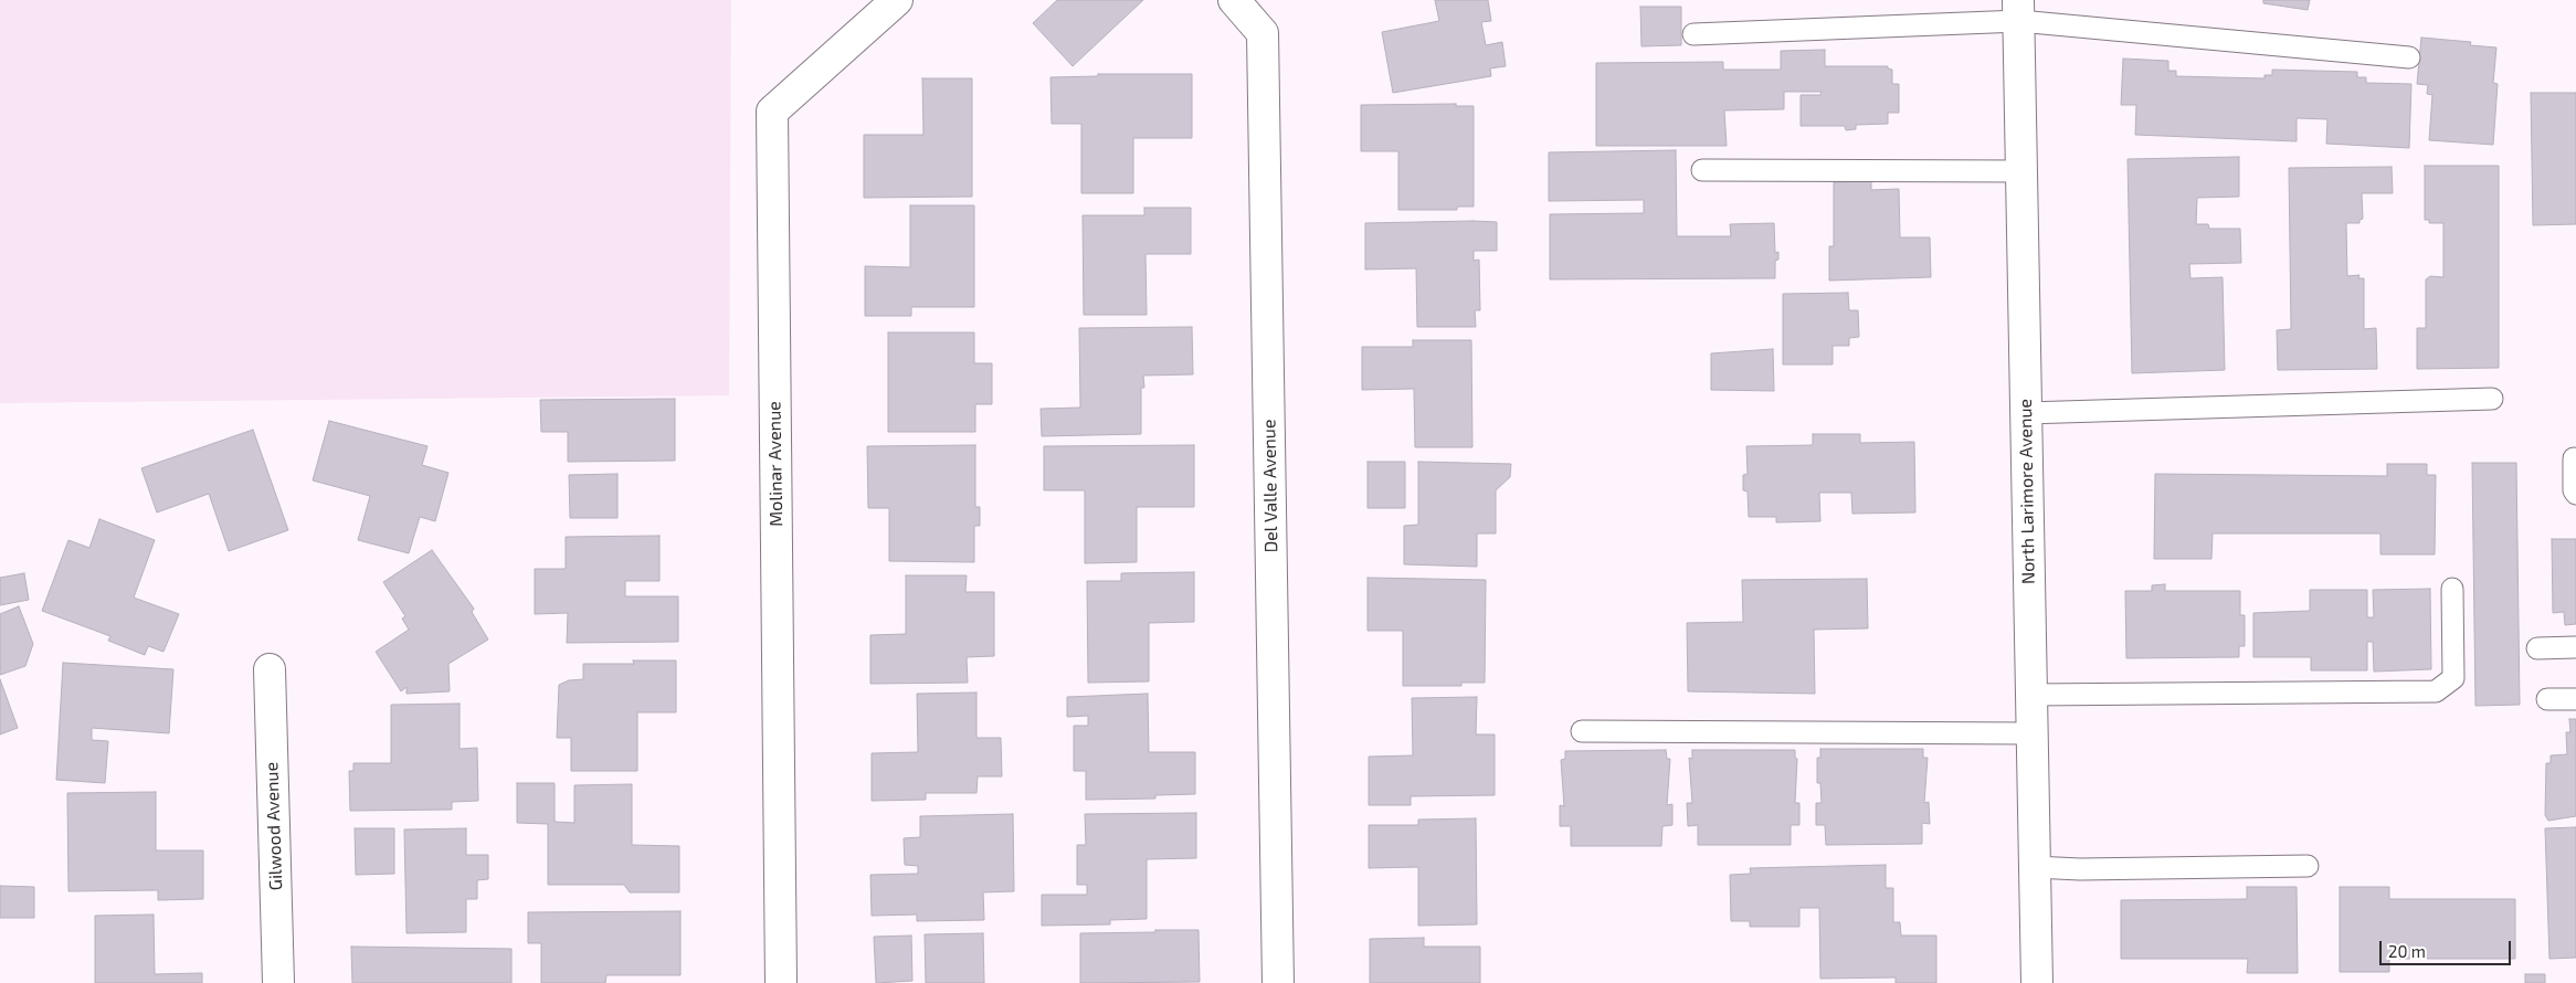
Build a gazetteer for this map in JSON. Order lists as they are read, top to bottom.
{
  "streets": {
    "street": [
      "Molinar Avenue",
      "Del Valle Avenue",
      "North Larimore Avenue",
      "Gilwood Avenue"
    ]
  },
  "scale_bar": "20 m"
}
